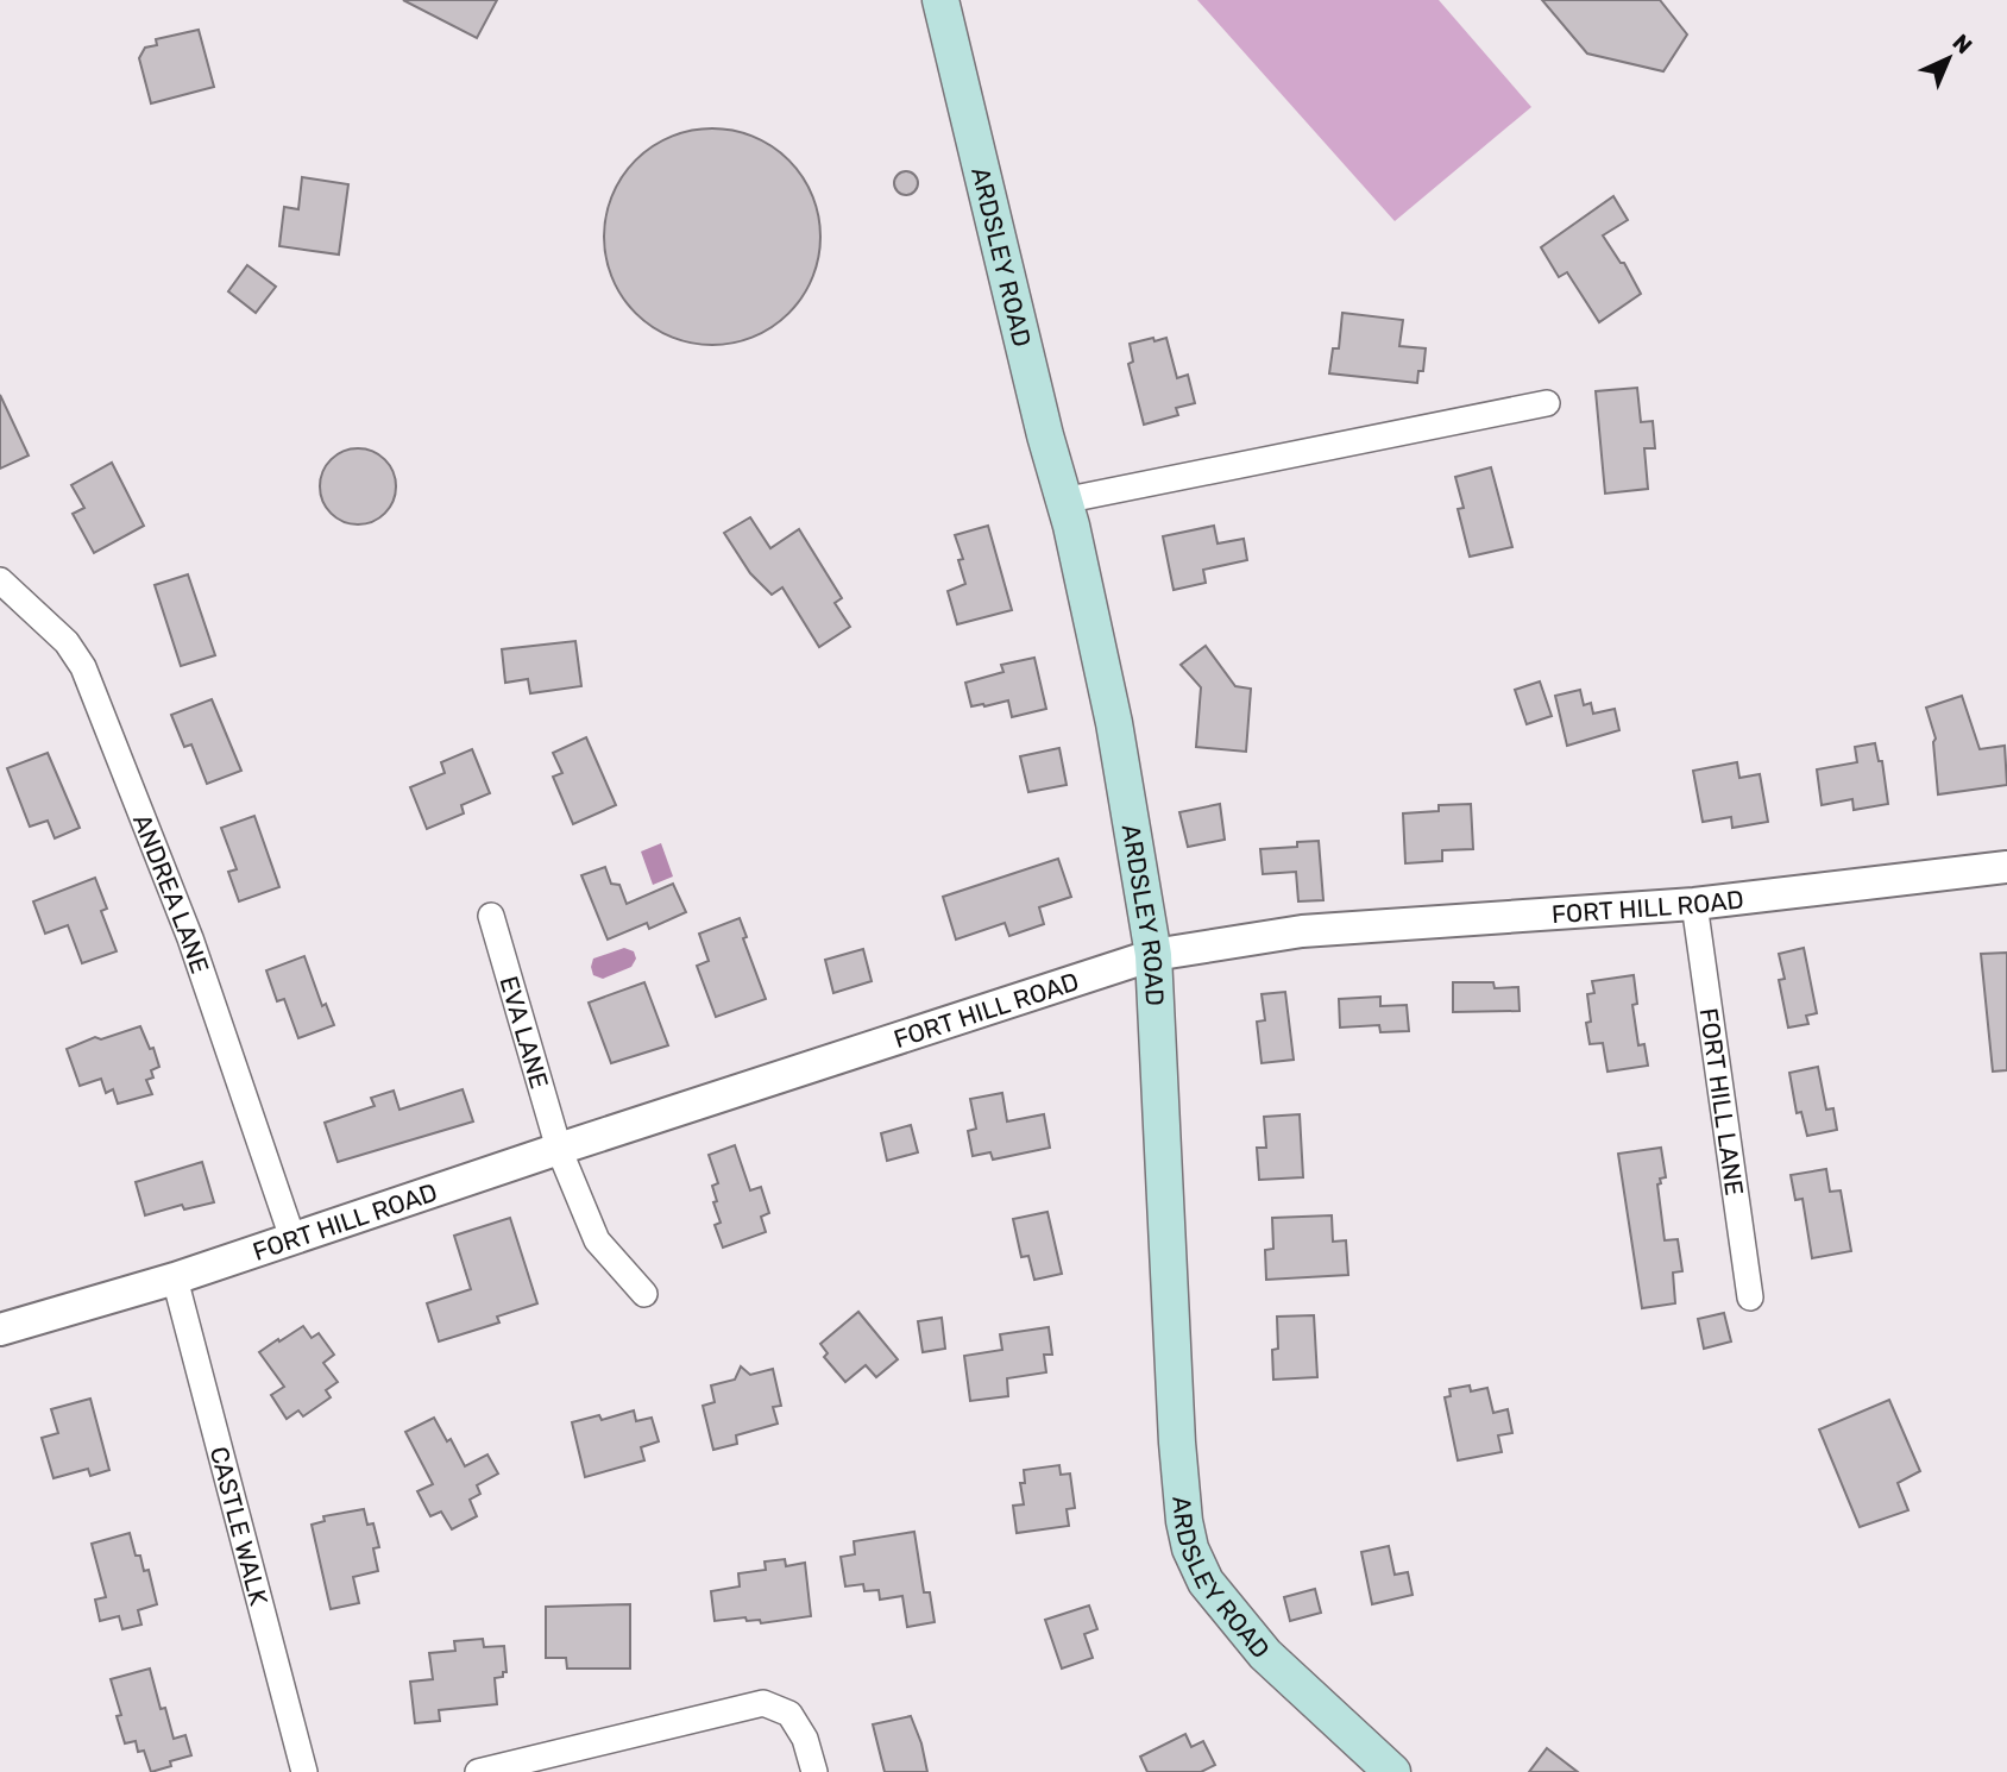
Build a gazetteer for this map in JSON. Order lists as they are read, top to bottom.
{
  "streets": {
    "main road": ["ARDSLEY ROAD"],
    "street": [
      "ANDREA LANE",
      "FORT HILL ROAD",
      "EVA LANE",
      "FORT HILL LANE",
      "CASTLE WALK"
    ]
  },
  "crossings": [
    ["ARDSLEY ROAD", "FORT HILL ROAD"],
    ["ANDREA LANE", "FORT HILL ROAD"],
    ["FORT HILL ROAD", "EVA LANE"],
    ["FORT HILL ROAD", "FORT HILL LANE"],
    ["FORT HILL ROAD", "CASTLE WALK"]
  ],
  "north": "top right"
}
